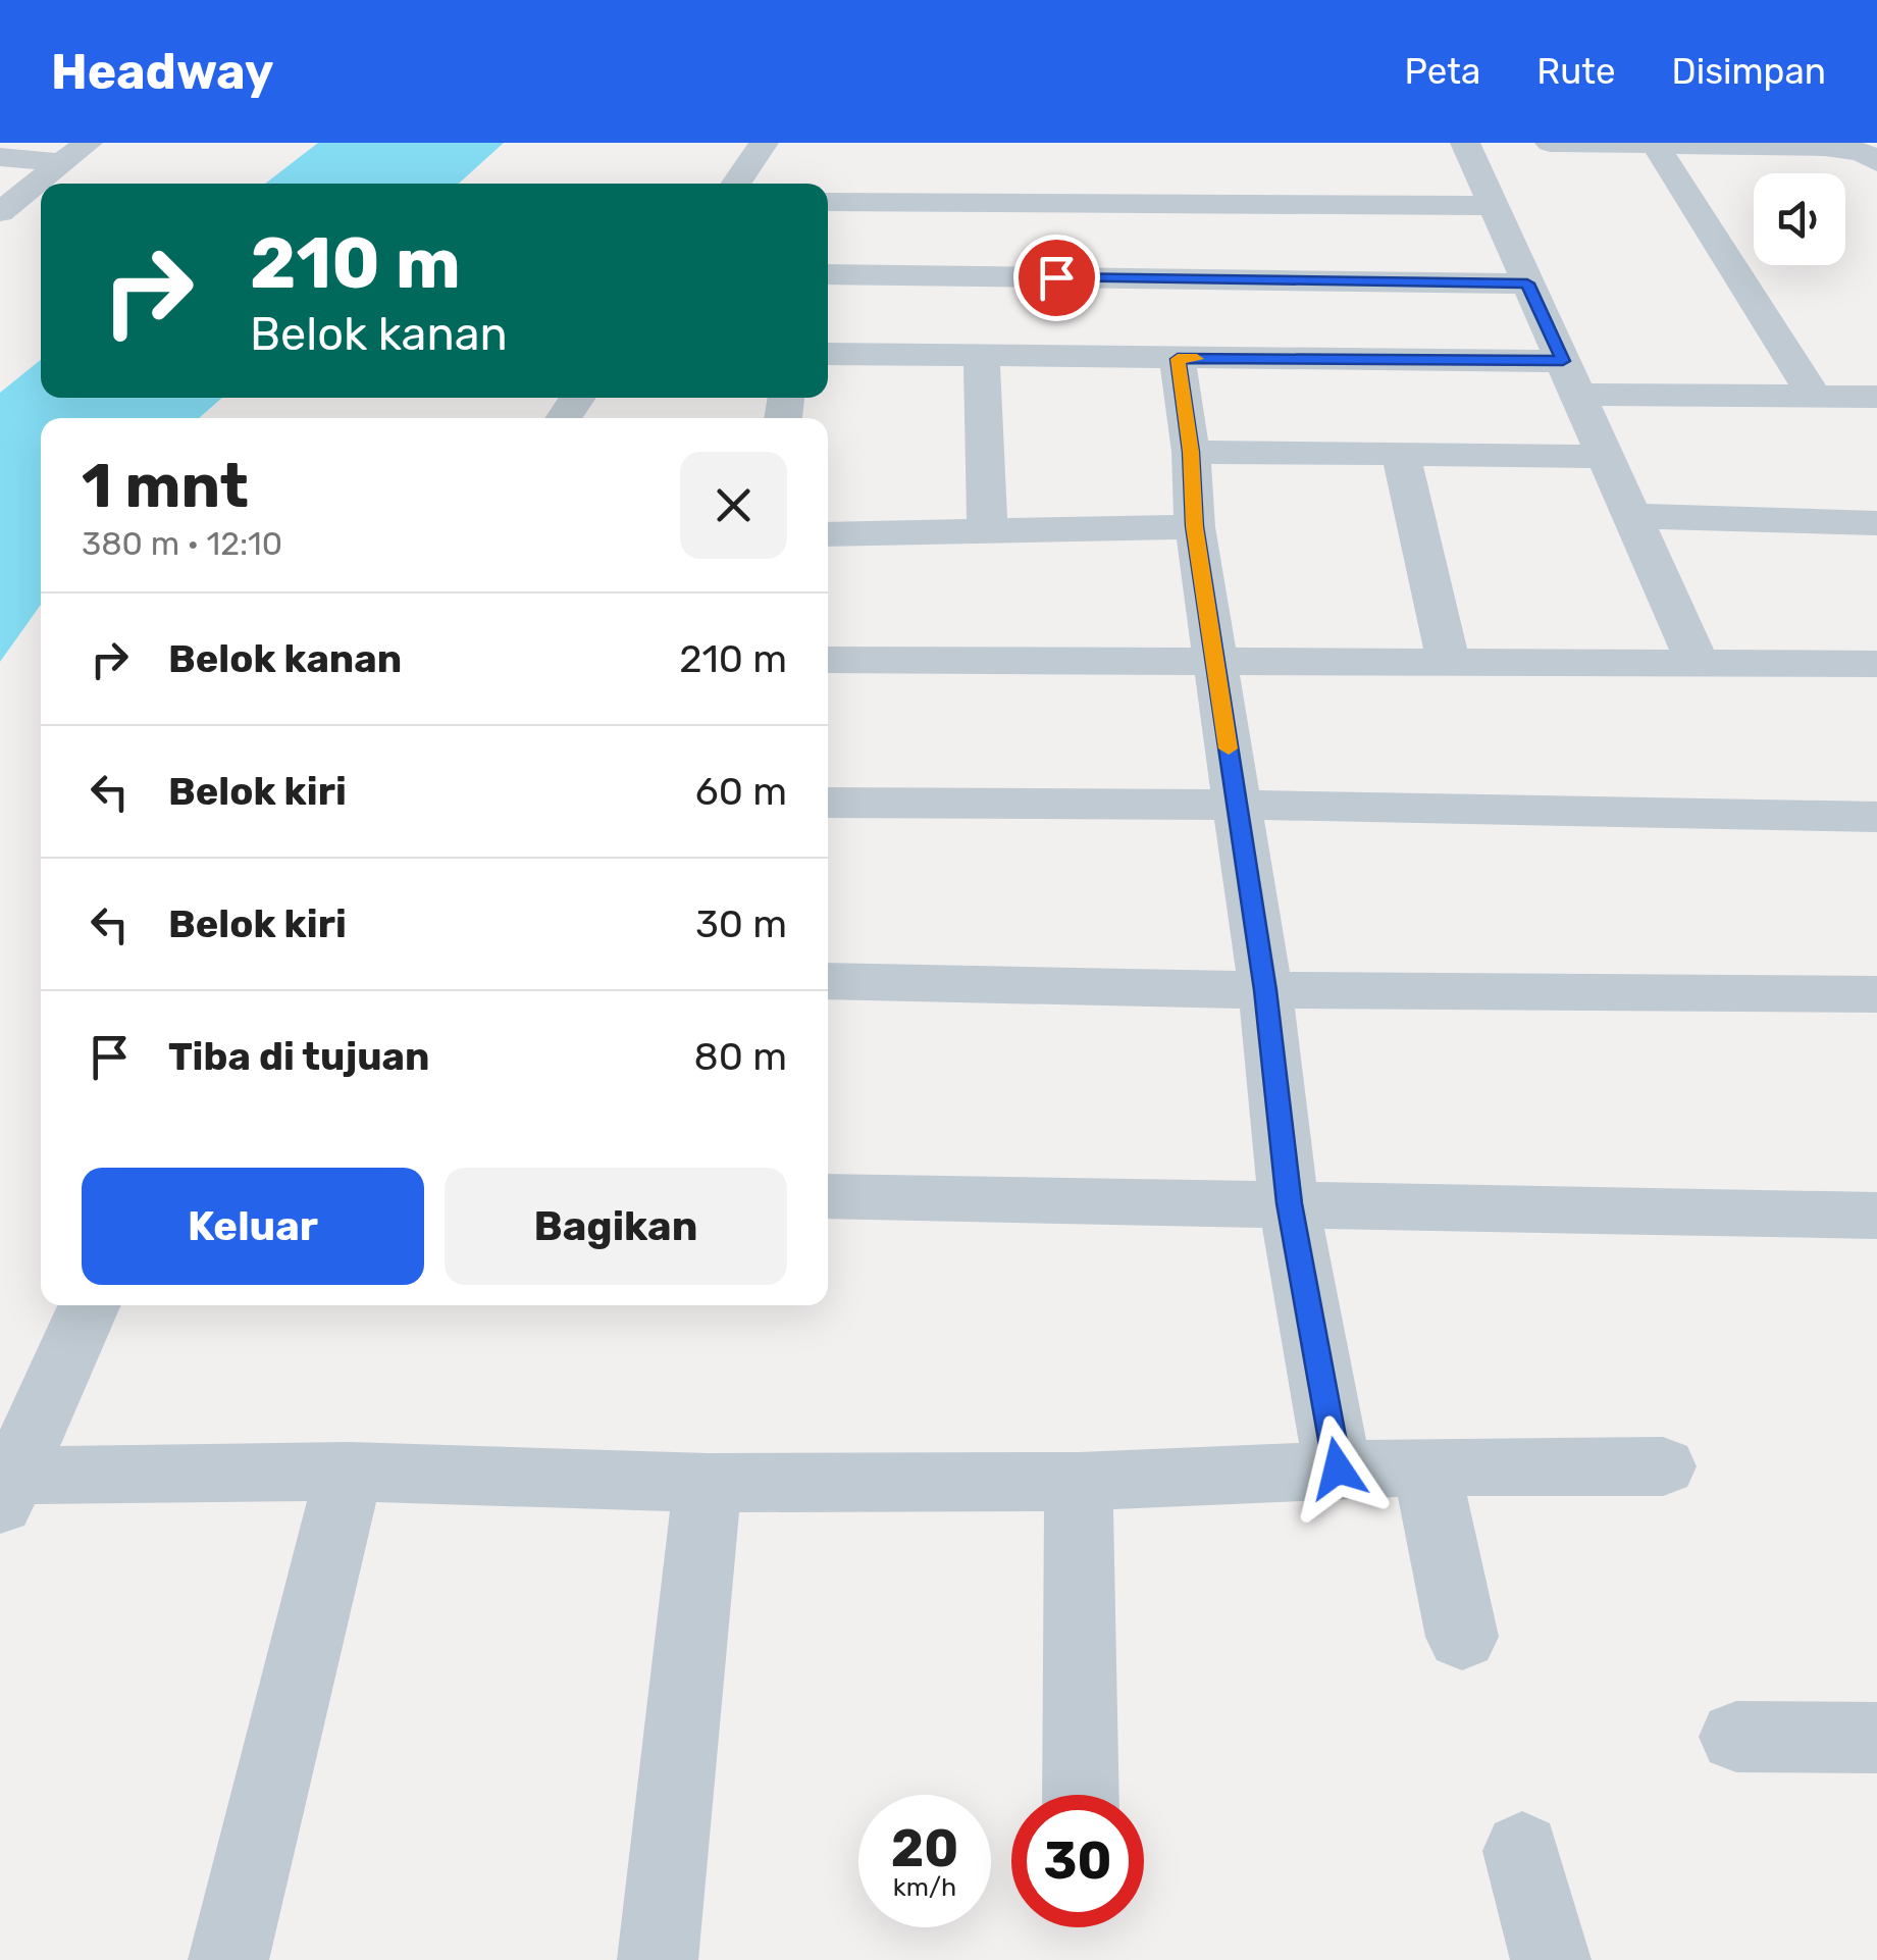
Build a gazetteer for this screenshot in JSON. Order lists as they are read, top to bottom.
{
  "page": {
    "header": "Headway",
    "nav": ["Peta", "Rute", "Disimpan"],
    "turn": ["210 m", "Belok kanan"],
    "heading": ["1 mnt", "380 m · 12:10"],
    "list": [
      {
        "name": "Belok kanan",
        "value": "210 m"
      },
      {
        "name": "Belok kiri",
        "value": "60 m"
      },
      {
        "name": "Belok kiri",
        "value": "30 m"
      },
      {
        "name": "Tiba di tujuan",
        "value": "80 m"
      }
    ],
    "buttons": ["Keluar", "Bagikan"],
    "speed": "20 km/h",
    "limit": "30"
  }
}
